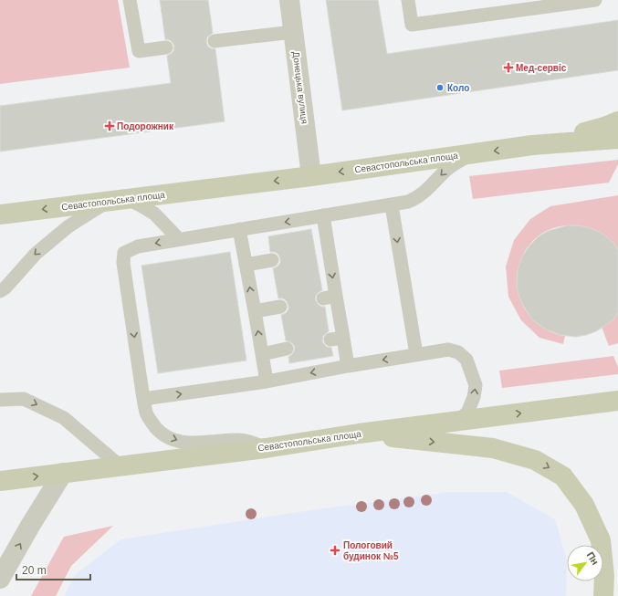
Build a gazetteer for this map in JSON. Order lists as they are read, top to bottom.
{
  "streets": {
    "main road": ["Севастопольська площа"],
    "street": ["Донецька вулиця"]
  },
  "crossings": [
    ["Донецька вулиця", "Севастопольська площа"]
  ],
  "places": {
    "health": ["Мед-сервіс", "Подорожник", "Пологовий будинок №5"],
    "other": ["Коло"]
  },
  "scale_bar": "20 m",
  "north": "top right"
}
